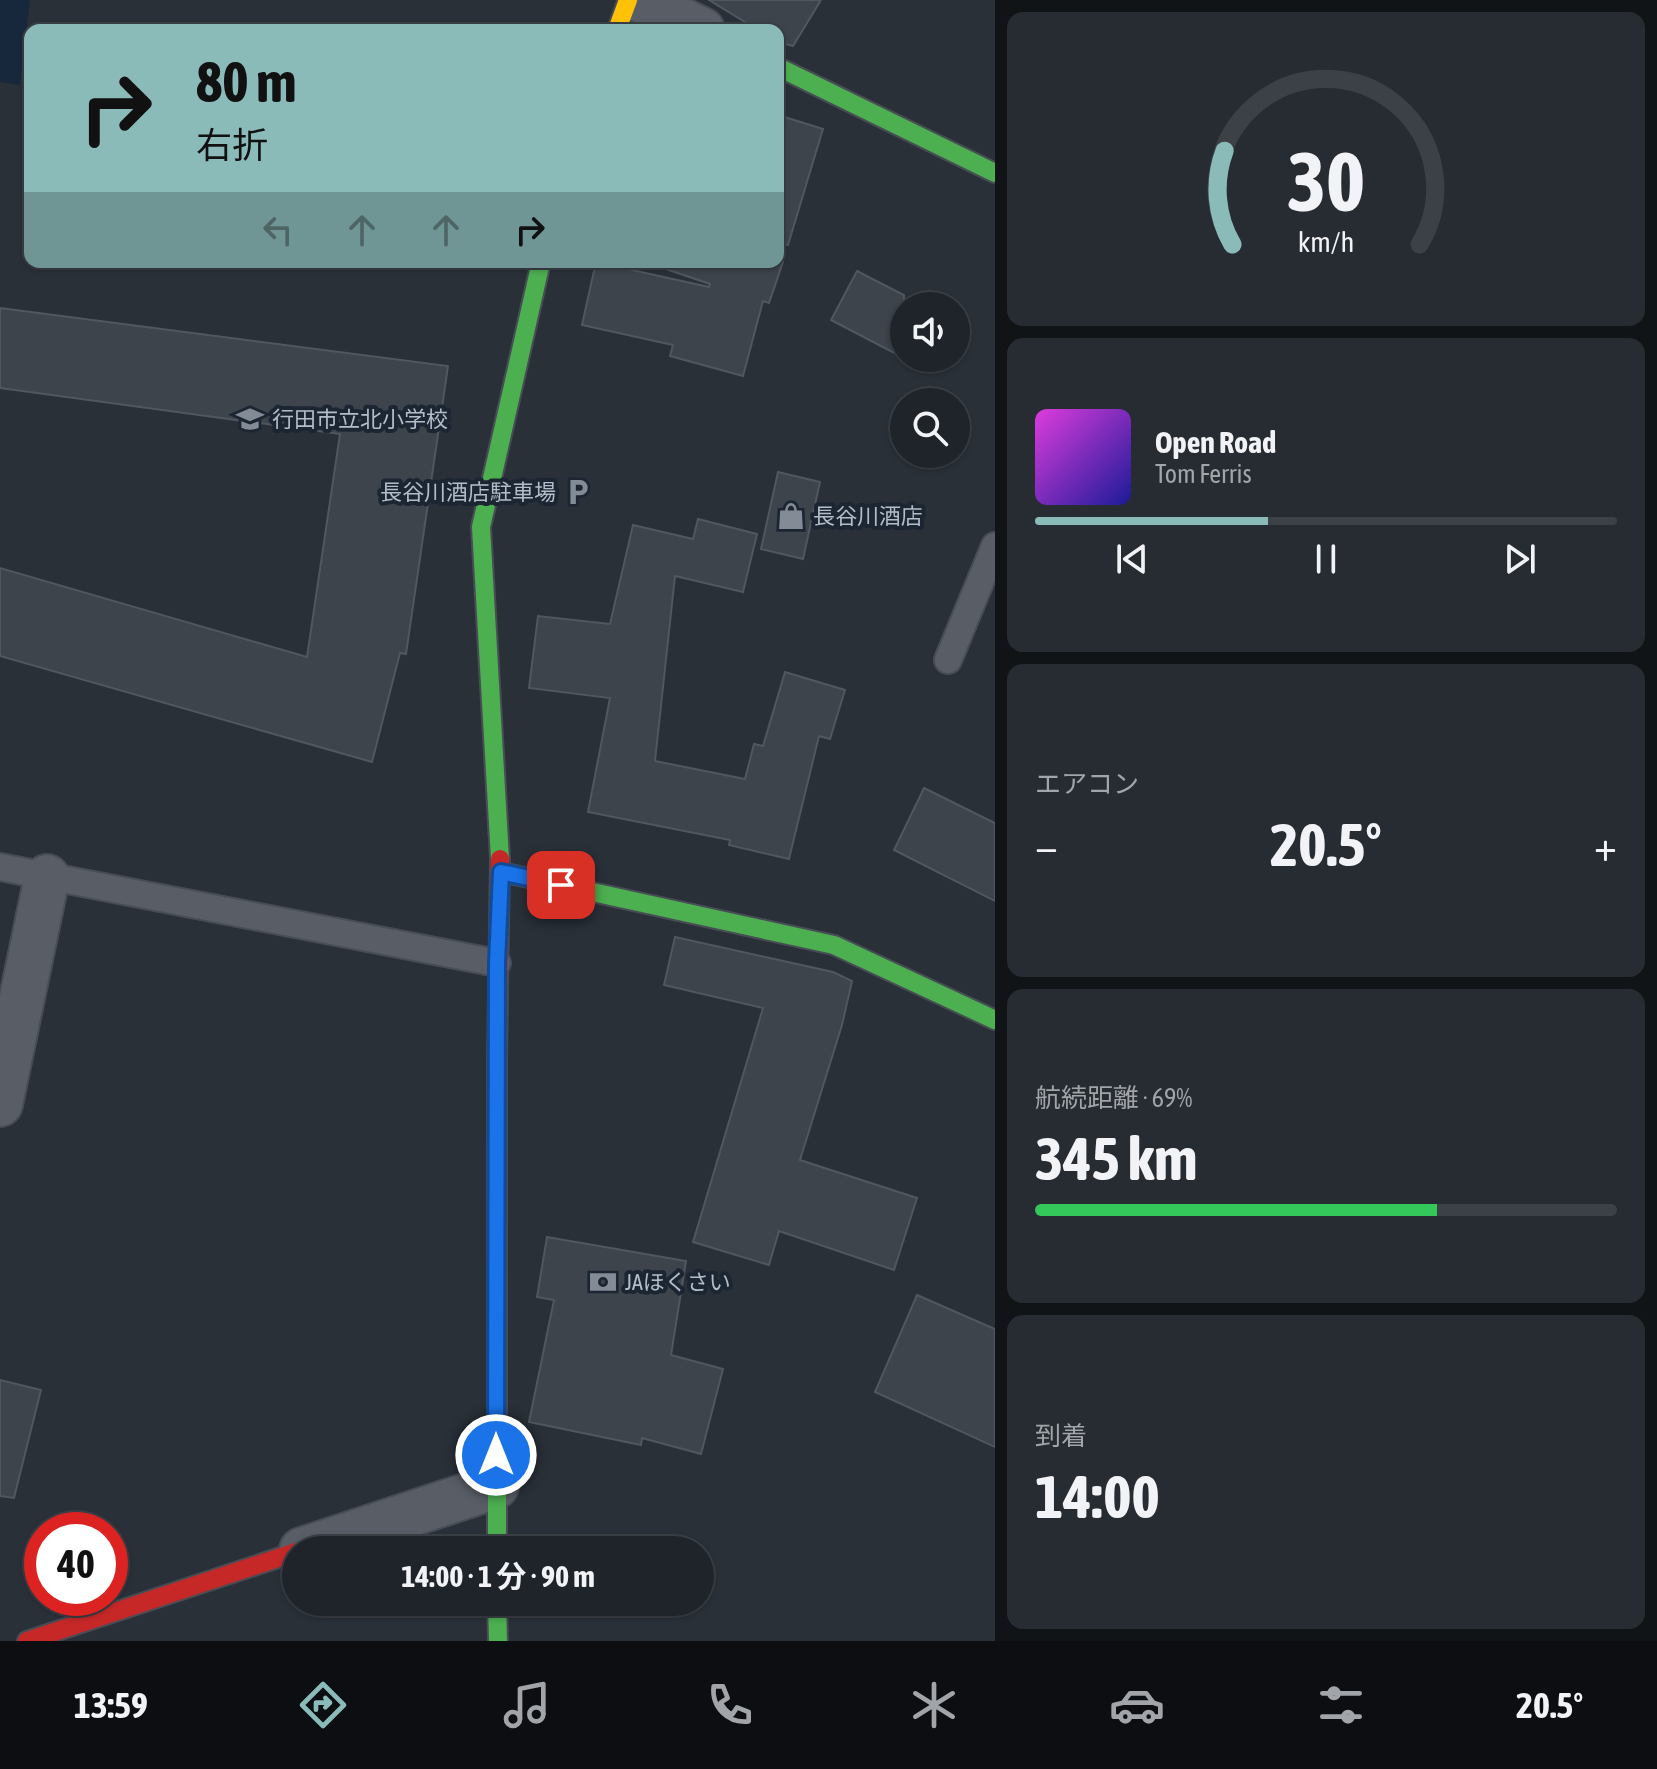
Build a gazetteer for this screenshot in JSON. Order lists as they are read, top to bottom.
{
  "places": {
    "school or university": ["行田市立北小学校"],
    "parking": ["長谷川酒店駐車場"],
    "shop": ["長谷川酒店"],
    "bank": ["JAほくさい"]
  },
  "page": {
    "turn": ["80 m", "右折"],
    "song": ["Open Road", "Tom Ferris"],
    "tile": [
      "エアコン",
      ["航続距離 · 69%", "345 km"],
      ["到着", "14:00"]
    ],
    "heat": ["−", "20.5°", "+"],
    "limit": "40",
    "trip": "14:00 · 1 分 · 90 m",
    "tabs": ["13:59", "20.5°"],
    "gauge": ["30", "km/h"]
  }
}
